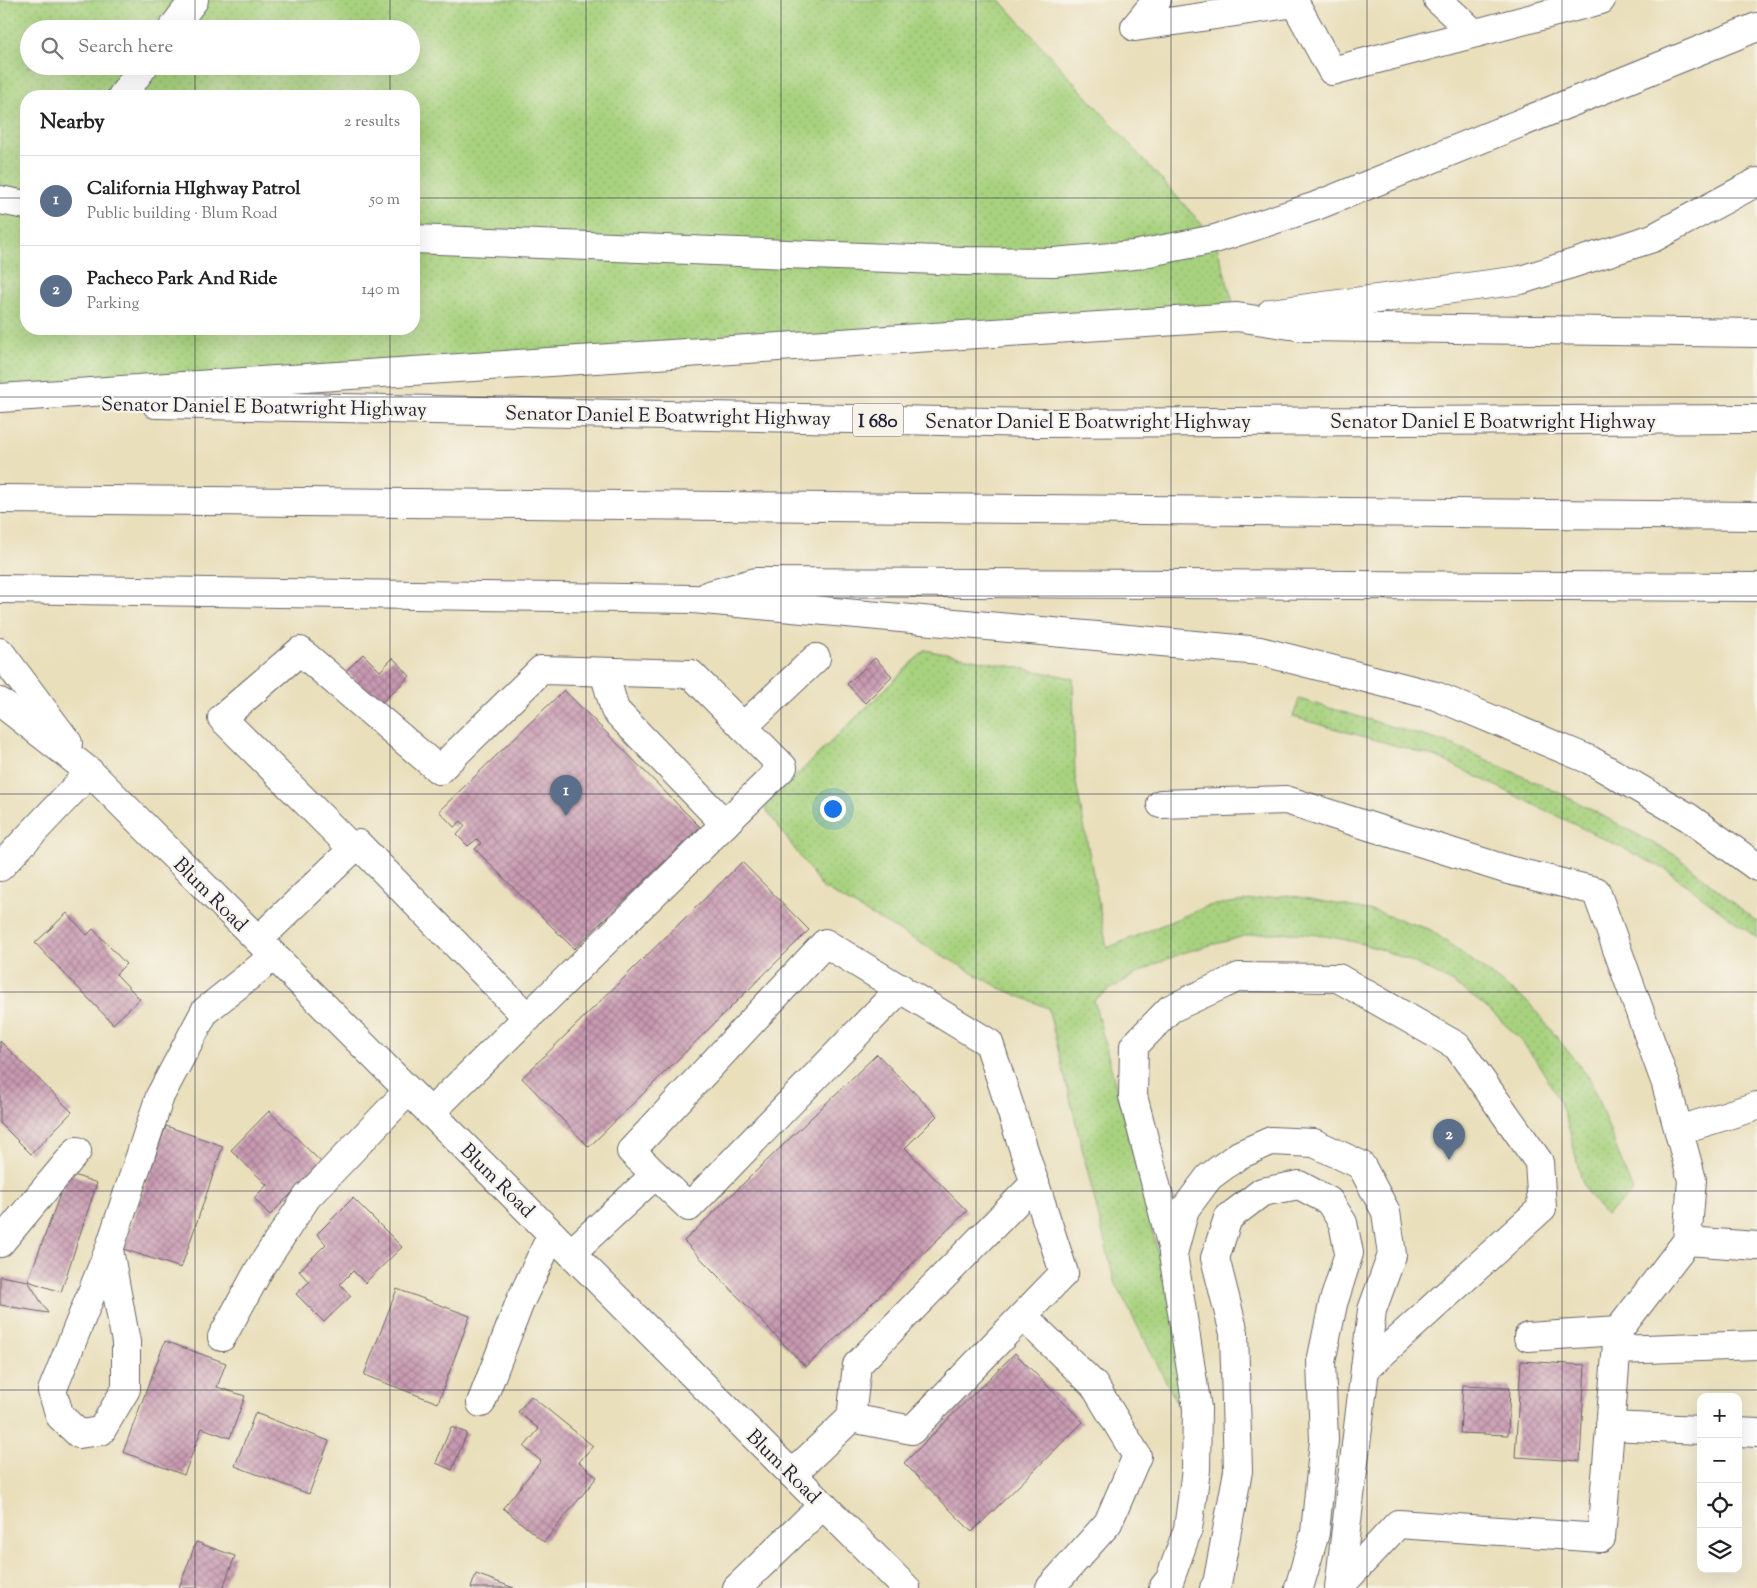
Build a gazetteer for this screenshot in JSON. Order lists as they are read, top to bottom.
{
  "streets": {
    "main road": ["Senator Daniel E Boatwright Highway", "I 680", "Blum Road"]
  },
  "page": {
    "search": "Search here",
    "heading": ["Nearby", "2 results"],
    "list": [
      {
        "mark": "1",
        "name": "California HIghway Patrol",
        "note": "Public building · Blum Road",
        "value": "50 m"
      },
      {
        "mark": "2",
        "name": "Pacheco Park And Ride",
        "note": "Parking",
        "value": "140 m"
      }
    ],
    "pins": ["1", "2"],
    "map_buttons": ["+", "−"]
  }
}
